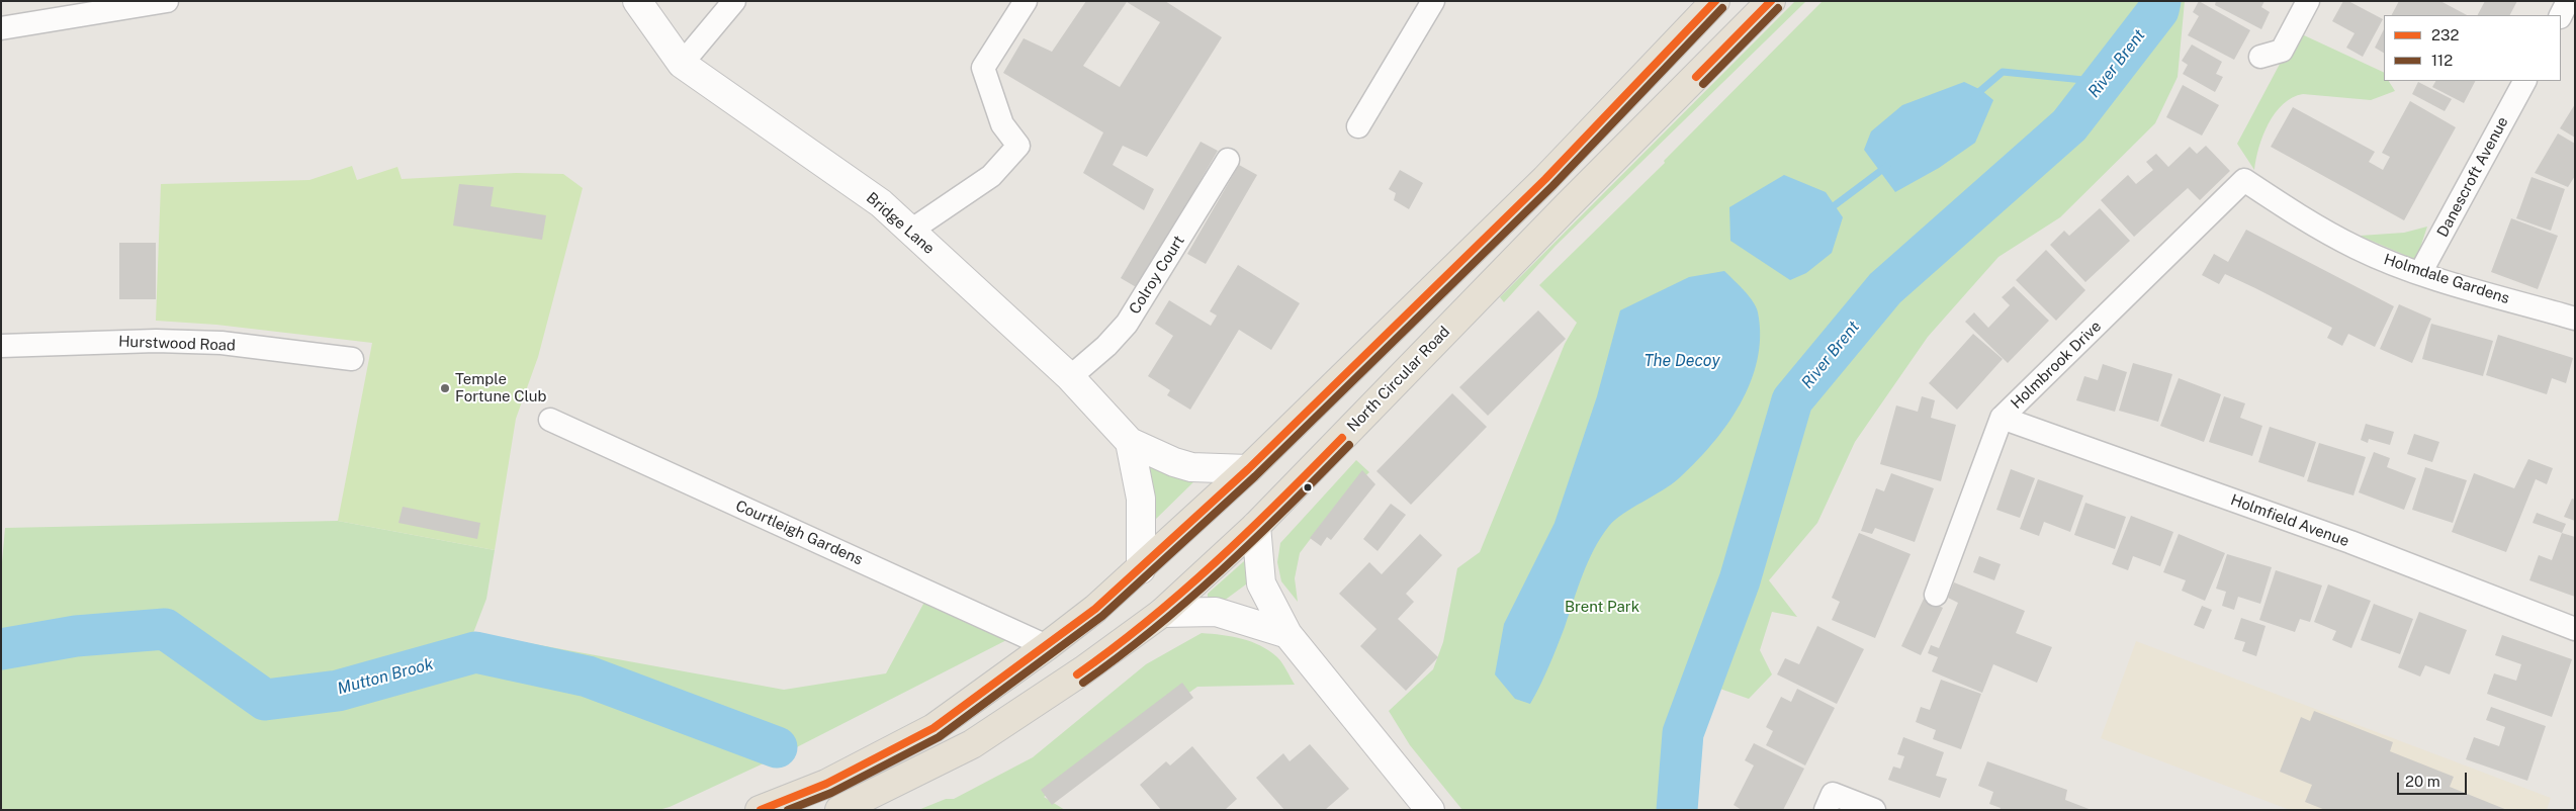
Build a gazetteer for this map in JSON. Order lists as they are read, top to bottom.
{
  "streets": {
    "highway": ["North Circular Road"],
    "street": [
      "Danescroft Avenue",
      "Bridge Lane",
      "Colroy Court",
      "Holmdale Gardens",
      "Hurstwood Road",
      "Holmbrook Drive",
      "Holmfield Avenue",
      "Courtleigh Gardens"
    ]
  },
  "crossings": [
    ["Danescroft Avenue", "Holmdale Gardens"],
    ["Bridge Lane", "Colroy Court"],
    ["Holmdale Gardens", "Holmbrook Drive"],
    ["Holmbrook Drive", "Holmfield Avenue"]
  ],
  "water": ["River Brent", "The Decoy", "Mutton Brook"],
  "parks": ["Brent Park"],
  "places": ["Temple Fortune Club"],
  "lines": ["transit line 232", "transit line 112"],
  "legend": ["232", "112"],
  "scale_bar": "20 m"
}
